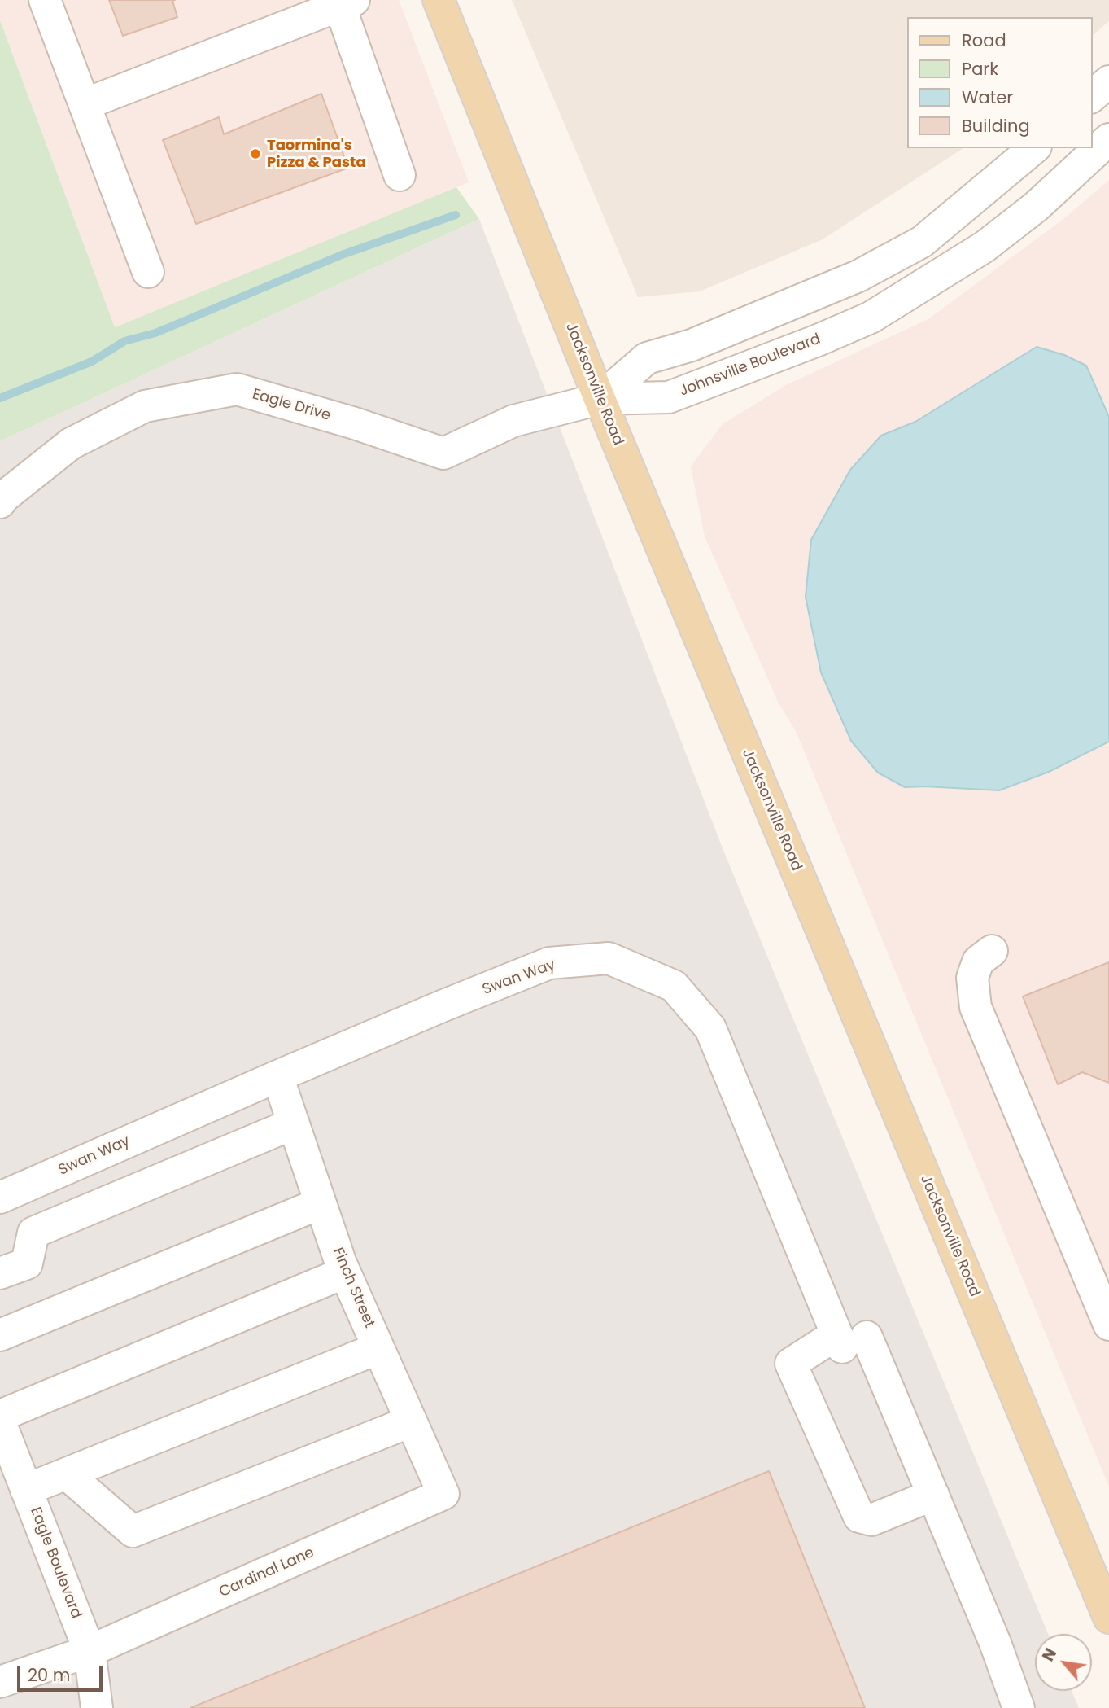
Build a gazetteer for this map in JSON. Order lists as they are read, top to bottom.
{
  "streets": {
    "main road": ["Jacksonville Road"],
    "street": [
      "Johnsville Boulevard",
      "Eagle Drive",
      "Swan Way",
      "Finch Street",
      "Eagle Boulevard",
      "Cardinal Lane"
    ]
  },
  "crossings": [
    ["Johnsville Boulevard", "Jacksonville Road"],
    ["Johnsville Boulevard", "Eagle Drive"],
    ["Jacksonville Road", "Eagle Drive"],
    ["Swan Way", "Finch Street"],
    ["Finch Street", "Cardinal Lane"],
    ["Eagle Boulevard", "Cardinal Lane"]
  ],
  "places": ["Taormina's Pizza & Pasta"],
  "legend": [
    "Road",
    "Park",
    "Water",
    "Building"
  ],
  "scale_bar": "20 m",
  "north": "top left"
}
